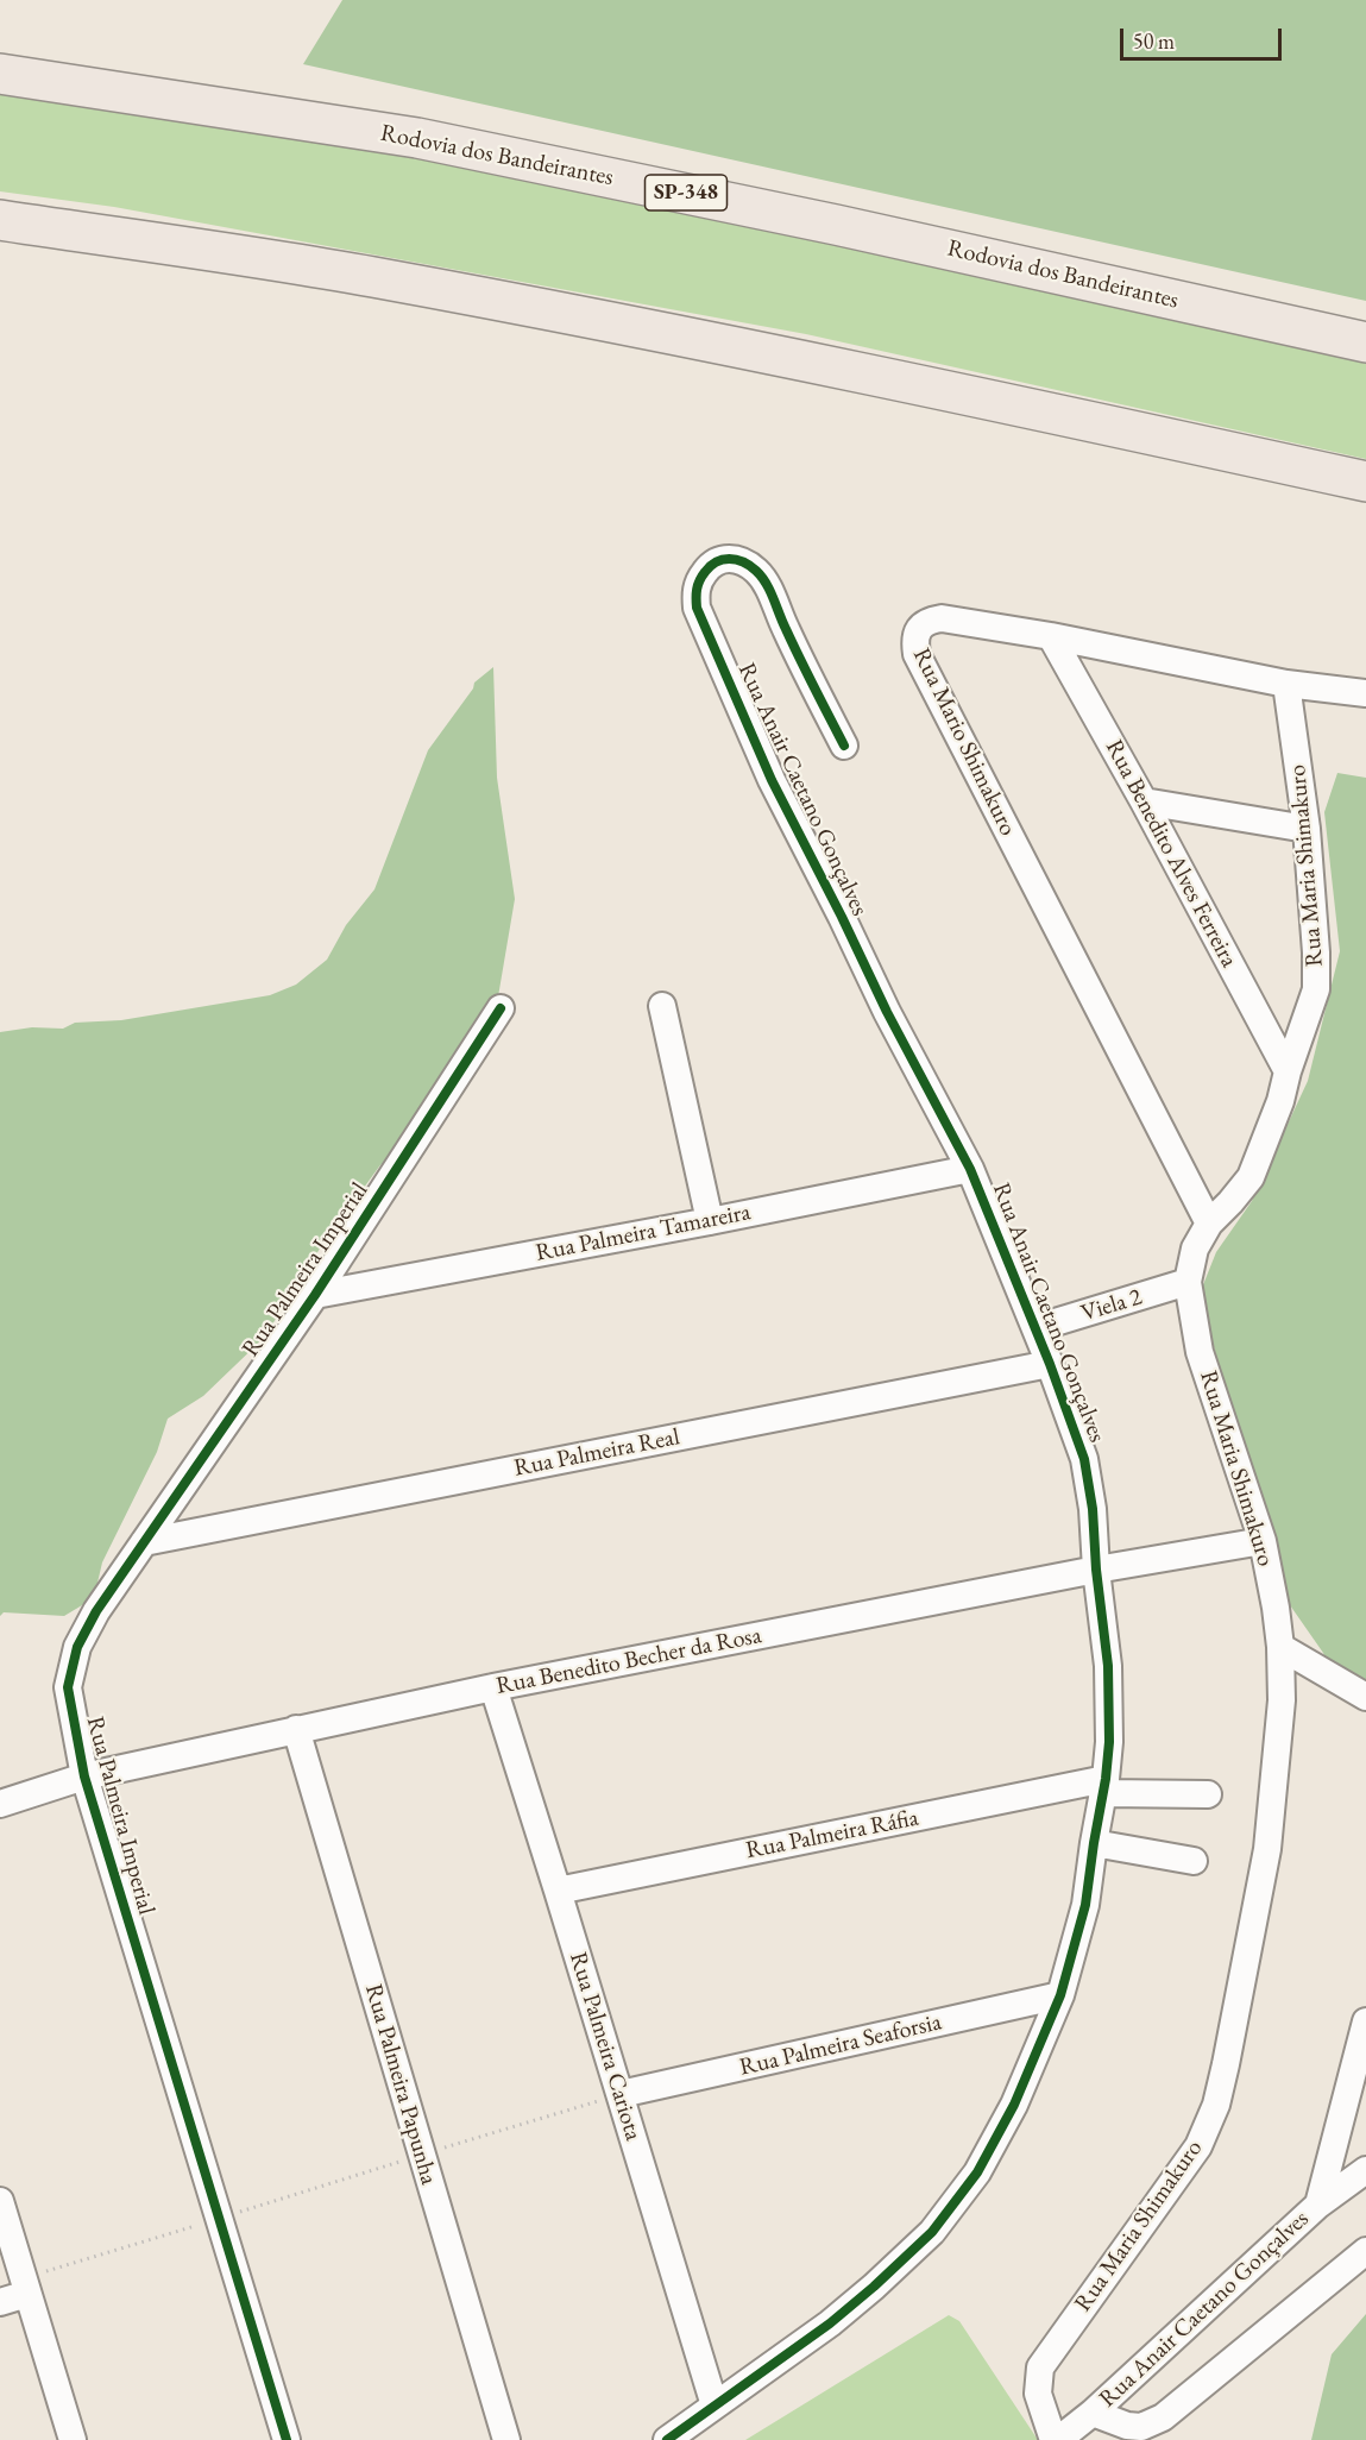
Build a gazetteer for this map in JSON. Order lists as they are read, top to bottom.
{
  "streets": {
    "highway": ["Rodovia dos Bandeirantes", "SP-348"],
    "street": [
      "Rua Mario Shimakuro",
      "Rua Anair Caetano Gonçalves",
      "Rua Benedito Alves Ferreira",
      "Rua Maria Shimakuro",
      "Rua Palmeira Tamareira",
      "Rua Palmeira Imperial",
      "Viela 2",
      "Rua Palmeira Real",
      "Rua Benedito Becher da Rosa",
      "Rua Palmeira Ráfia",
      "Rua Palmeira Seaforsia",
      "Rua Palmeira Cariota",
      "Rua Palmeira Papunha"
    ]
  },
  "crossings": [
    ["Rua Mario Shimakuro", "Rua Benedito Alves Ferreira"],
    ["Rua Mario Shimakuro", "Rua Maria Shimakuro"],
    ["Rua Anair Caetano Gonçalves", "Rua Maria Shimakuro"],
    ["Rua Anair Caetano Gonçalves", "Rua Palmeira Tamareira"],
    ["Rua Anair Caetano Gonçalves", "Viela 2"],
    ["Rua Anair Caetano Gonçalves", "Rua Palmeira Real"],
    ["Rua Anair Caetano Gonçalves", "Rua Benedito Becher da Rosa"],
    ["Rua Anair Caetano Gonçalves", "Rua Palmeira Ráfia"],
    ["Rua Anair Caetano Gonçalves", "Rua Palmeira Seaforsia"],
    ["Rua Anair Caetano Gonçalves", "Rua Palmeira Cariota"],
    ["Rua Benedito Alves Ferreira", "Rua Maria Shimakuro"],
    ["Rua Maria Shimakuro", "Viela 2"],
    ["Rua Maria Shimakuro", "Rua Benedito Becher da Rosa"],
    ["Rua Palmeira Tamareira", "Rua Palmeira Imperial"],
    ["Rua Palmeira Imperial", "Rua Palmeira Real"],
    ["Rua Palmeira Imperial", "Rua Benedito Becher da Rosa"],
    ["Rua Benedito Becher da Rosa", "Rua Palmeira Cariota"],
    ["Rua Benedito Becher da Rosa", "Rua Palmeira Papunha"],
    ["Rua Palmeira Ráfia", "Rua Palmeira Cariota"],
    ["Rua Palmeira Seaforsia", "Rua Palmeira Cariota"]
  ],
  "scale_bar": "50 m"
}
